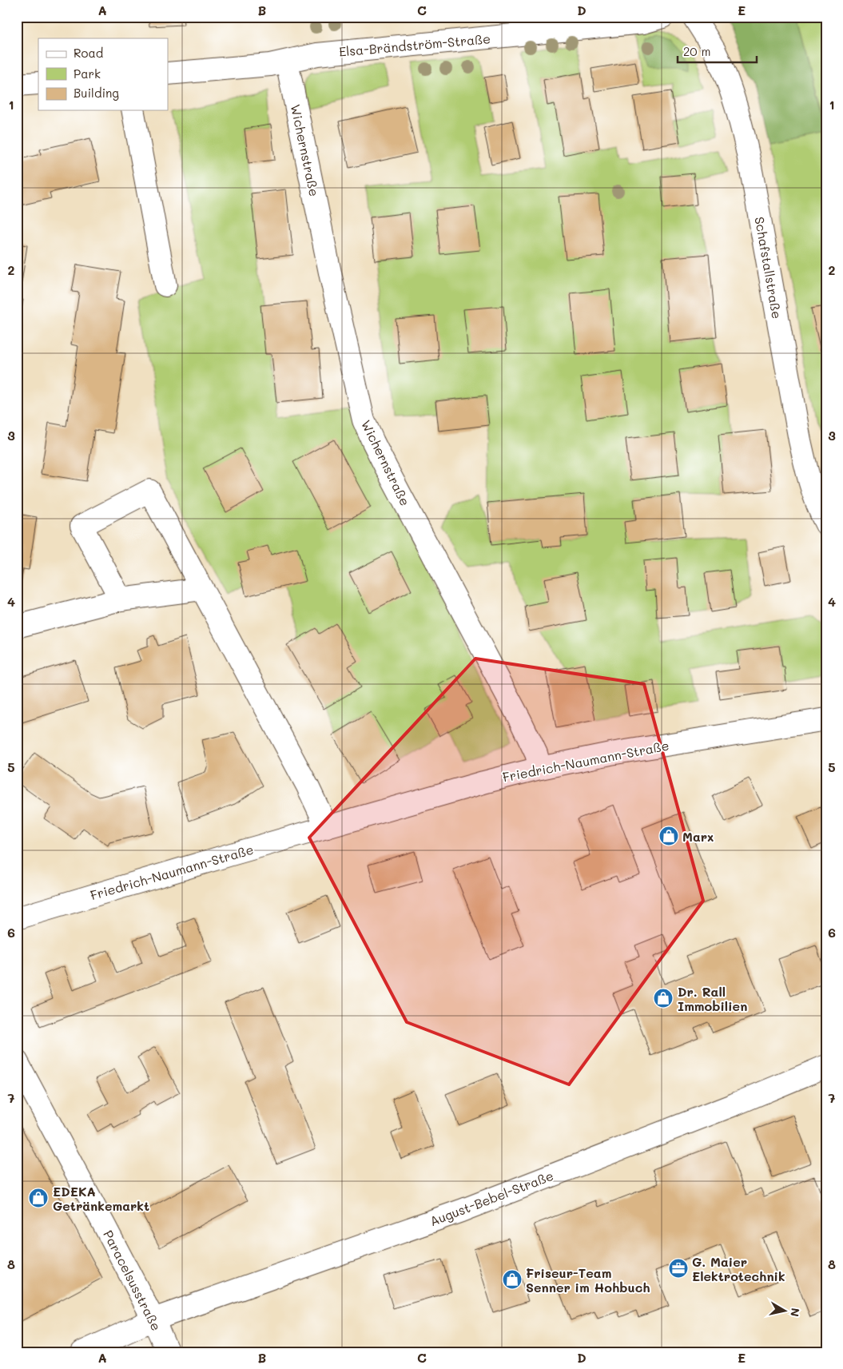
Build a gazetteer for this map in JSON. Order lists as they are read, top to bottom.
{
  "streets": {
    "street": [
      "Elsa-Brändström-Straße",
      "Wichernstraße",
      "Schafstallstraße",
      "Friedrich-Naumann-Straße",
      "August-Bebel-Straße",
      "Paracelsusstraße"
    ]
  },
  "crossings": [
    ["Elsa-Brändström-Straße", "Wichernstraße"],
    ["Wichernstraße", "Friedrich-Naumann-Straße"],
    ["August-Bebel-Straße", "Paracelsusstraße"]
  ],
  "places": {
    "shop": [
      "Marx",
      "Dr. Rall Immobilien",
      "EDEKA Getränkemarkt",
      "Friseur-Team Senner im Hohbuch"
    ],
    "office": ["G. Maier Elektrotechnik"]
  },
  "legend": ["Road", "Park", "Building"],
  "scale_bar": "20 m",
  "north": "right",
  "grid": {
    "columns": [
      "A",
      "B",
      "C",
      "D",
      "E"
    ],
    "rows": [
      "1",
      "2",
      "3",
      "4",
      "5",
      "6",
      "7",
      "8"
    ]
  }
}
